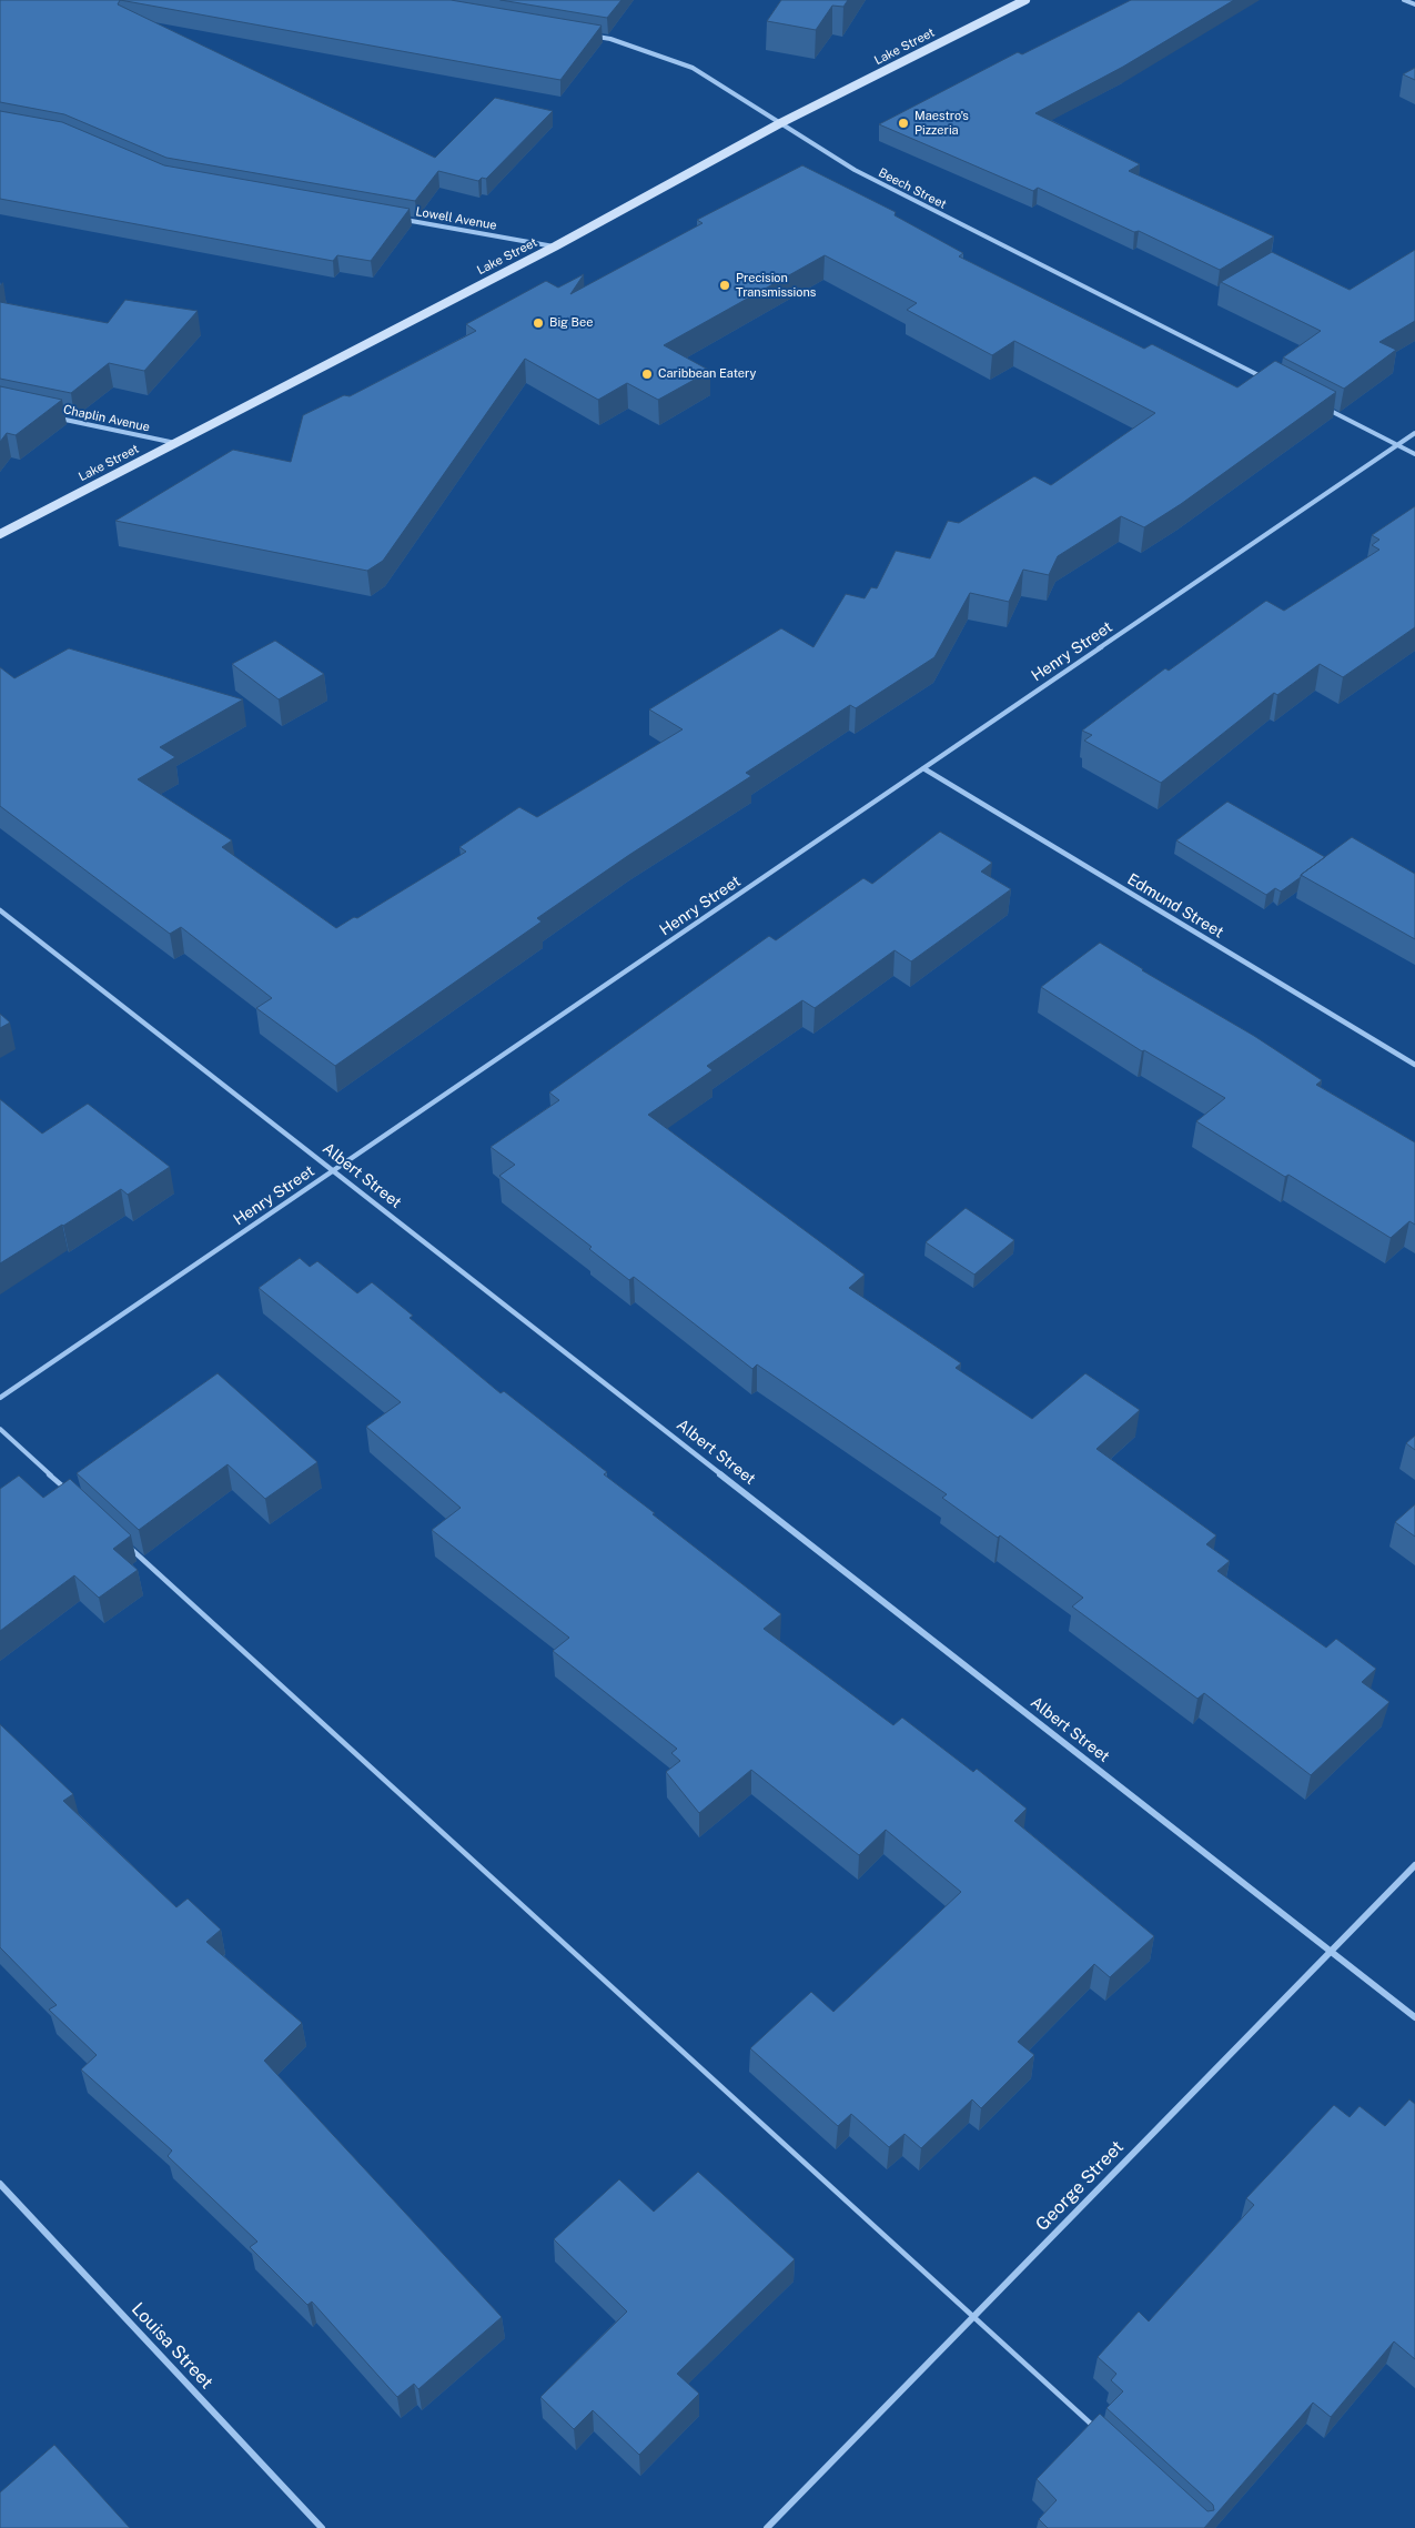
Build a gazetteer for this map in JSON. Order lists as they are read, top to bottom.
{
  "streets": {
    "main road": ["Lake Street"],
    "street": [
      "Beech Street",
      "Lowell Avenue",
      "Chaplin Avenue",
      "Henry Street",
      "Edmund Street",
      "Albert Street",
      "George Street",
      "Louisa Street"
    ]
  },
  "crossings": [
    ["Lake Street", "Beech Street"],
    ["Lake Street", "Lowell Avenue"],
    ["Lake Street", "Chaplin Avenue"],
    ["Henry Street", "Edmund Street"],
    ["Henry Street", "Albert Street"],
    ["Albert Street", "George Street"]
  ],
  "places": [
    "Maestro's Pizzeria",
    "Precision Transmissions",
    "Big Bee",
    "Caribbean Eatery"
  ]
}
